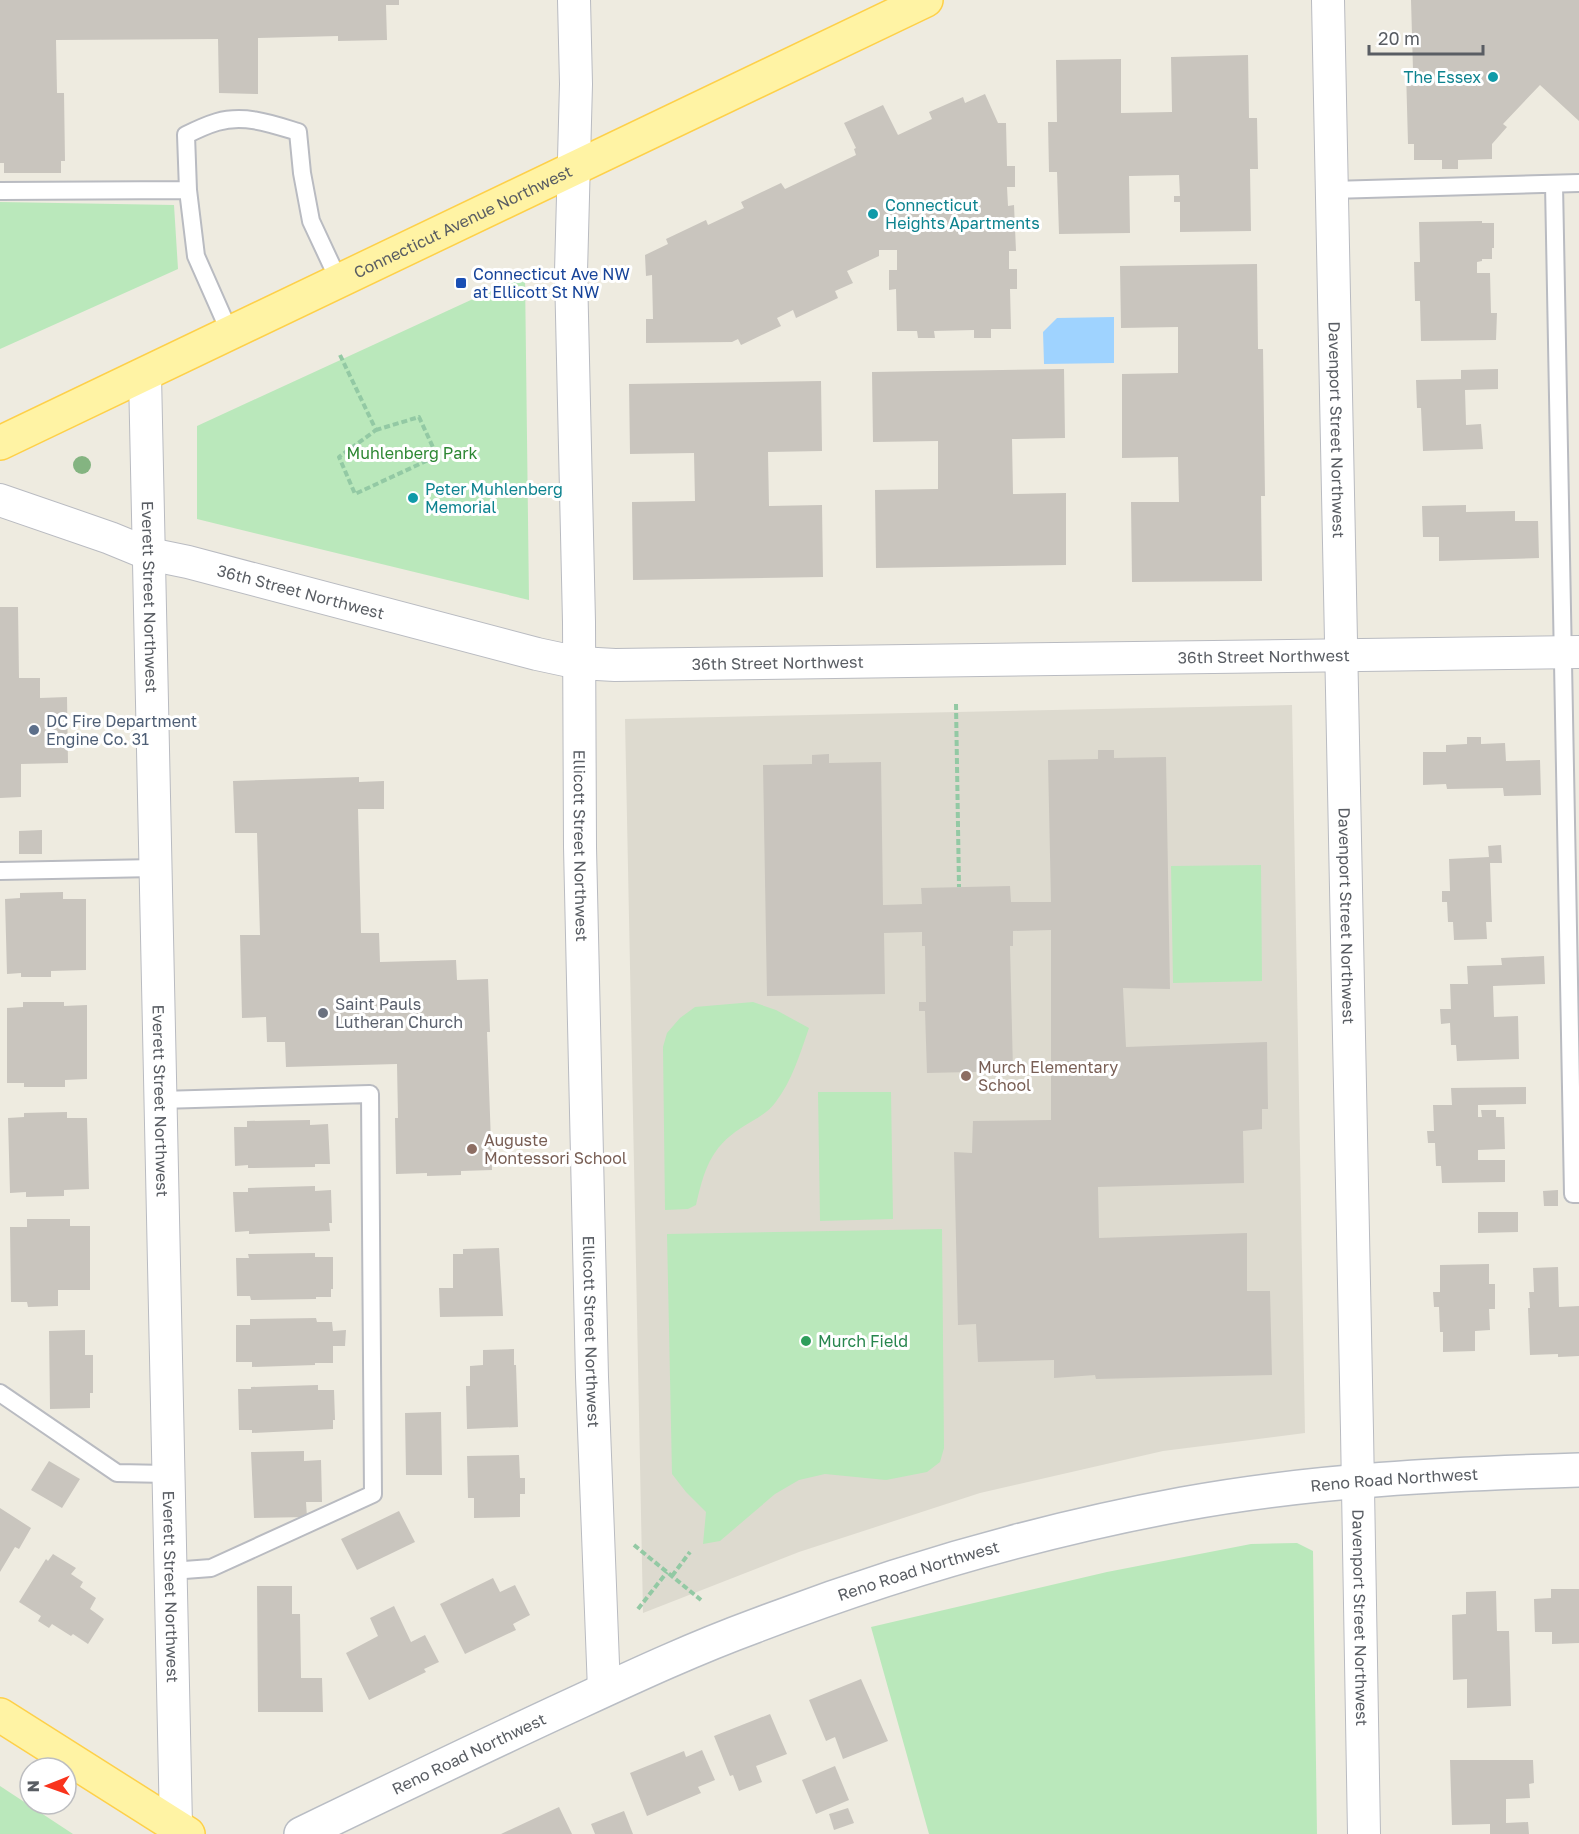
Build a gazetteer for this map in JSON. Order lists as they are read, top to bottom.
{
  "streets": {
    "main road": ["Connecticut Avenue Northwest", "Reno Road Northwest"],
    "street": [
      "Davenport Street Northwest",
      "36th Street Northwest",
      "Everett Street Northwest",
      "Ellicott Street Northwest"
    ]
  },
  "crossings": [
    ["Connecticut Avenue Northwest", "Everett Street Northwest"],
    ["Connecticut Avenue Northwest", "Ellicott Street Northwest"],
    ["Davenport Street Northwest", "36th Street Northwest"],
    ["Davenport Street Northwest", "Reno Road Northwest"],
    ["36th Street Northwest", "Everett Street Northwest"],
    ["36th Street Northwest", "Ellicott Street Northwest"],
    ["Ellicott Street Northwest", "Reno Road Northwest"]
  ],
  "parks": ["Muhlenberg Park"],
  "places": {
    "other": [
      "The Essex",
      "Connecticut Heights Apartments",
      "Peter Muhlenberg Memorial",
      "DC Fire Department Engine Co. 31",
      "Saint Pauls Lutheran Church",
      "Murch Elementary School",
      "Auguste Montessori School",
      "Murch Field"
    ],
    "transit": ["Connecticut Ave NW at Ellicott St NW"]
  },
  "scale_bar": "20 m",
  "north": "left"
}
